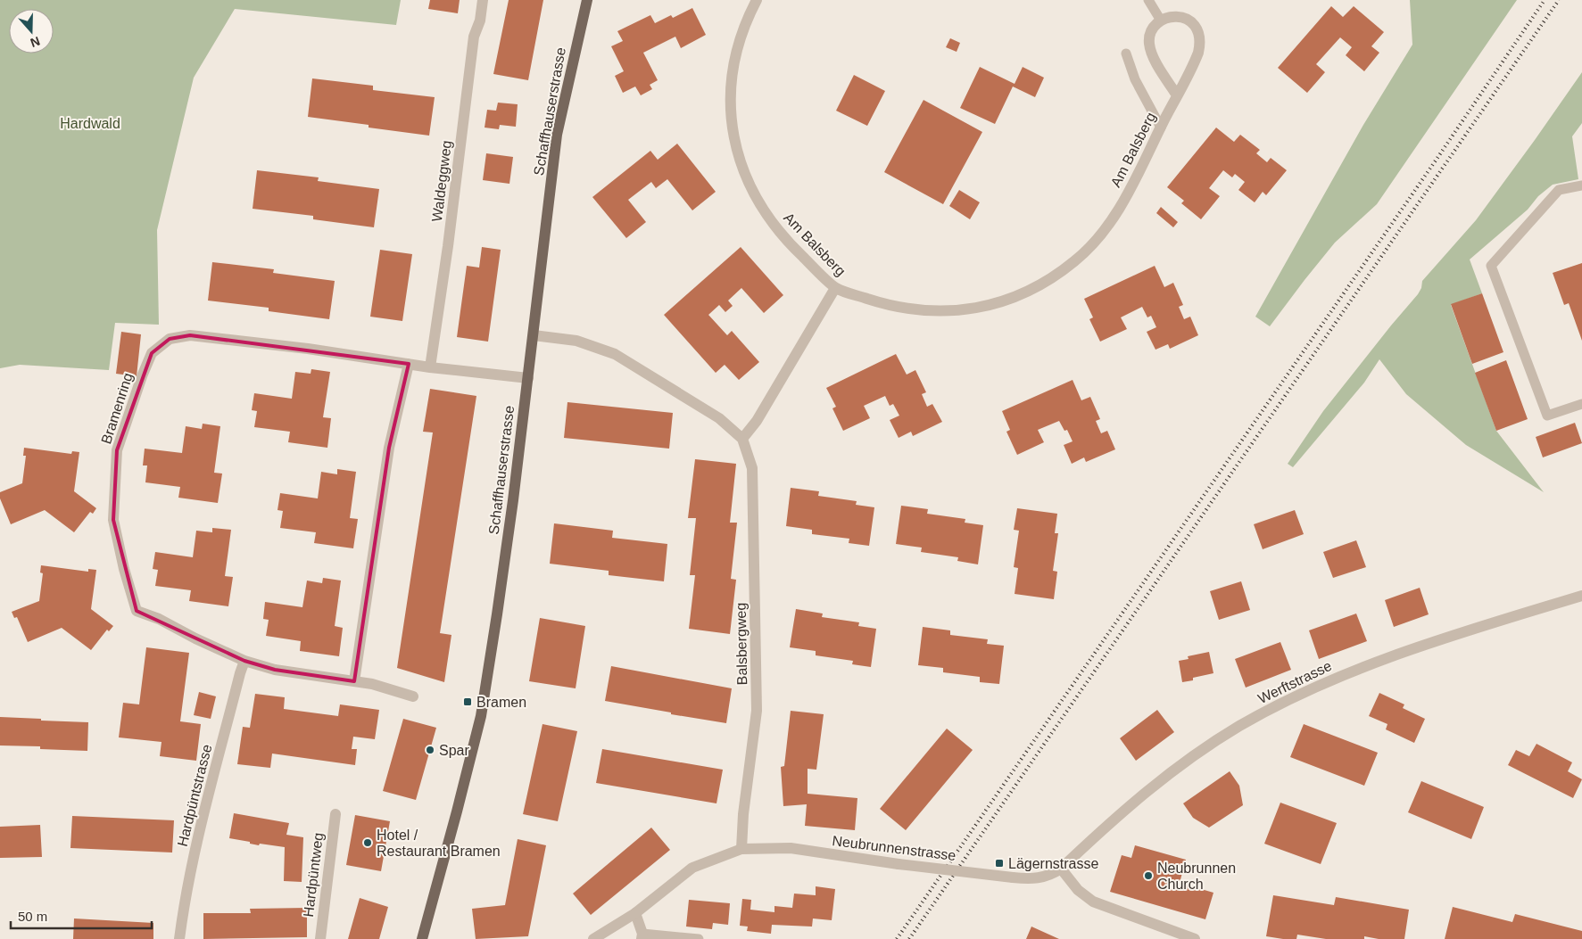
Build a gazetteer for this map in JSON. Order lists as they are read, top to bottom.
{
  "streets": {
    "main road": ["Schaffhauserstrasse"],
    "street": [
      "Am Balsberg",
      "Waldeggweg",
      "Bramenring",
      "Balsbergweg",
      "Werftstrasse",
      "Hardpüntstrasse",
      "Neubrunnenstrasse",
      "Hardpüntweg"
    ]
  },
  "crossings": [
    ["Schaffhauserstrasse", "Bramenring"],
    ["Waldeggweg", "Bramenring"],
    ["Bramenring", "Hardpüntstrasse"],
    ["Balsbergweg", "Neubrunnenstrasse"],
    ["Werftstrasse", "Neubrunnenstrasse"]
  ],
  "parks": ["Hardwald"],
  "places": {
    "transit": ["Bramen", "Lägernstrasse"],
    "other": ["Spar", "Hotel / Restaurant Bramen", "Neubrunnen Church"]
  },
  "scale_bar": "50 m",
  "north": "bottom"
}
